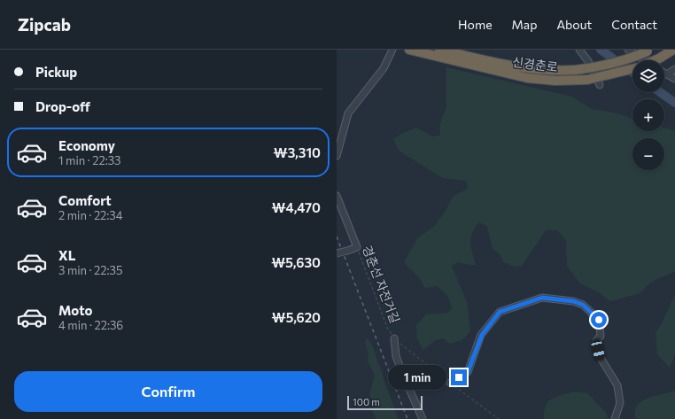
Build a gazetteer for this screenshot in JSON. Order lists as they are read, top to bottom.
{
  "streets": {
    "highway": ["신경춘로"],
    "path": ["경춘선 자전거길"]
  },
  "scale_bar": "100 m",
  "page": {
    "header": "Zipcab",
    "nav": [
      "Home",
      "Map",
      "About",
      "Contact"
    ],
    "banner": ["Pickup", "Drop-off"],
    "map_buttons": ["+", "−"],
    "list": [
      {
        "name": "Economy",
        "note": "1 min · 22:33",
        "value": "₩3,310"
      },
      {
        "name": "Comfort",
        "note": "2 min · 22:34",
        "value": "₩4,470"
      },
      {
        "name": "XL",
        "note": "3 min · 22:35",
        "value": "₩5,630"
      },
      {
        "name": "Moto",
        "note": "4 min · 22:36",
        "value": "₩5,620"
      }
    ],
    "buttons": "Confirm",
    "bubble": "1 min",
    "scale": "100 m"
  }
}
